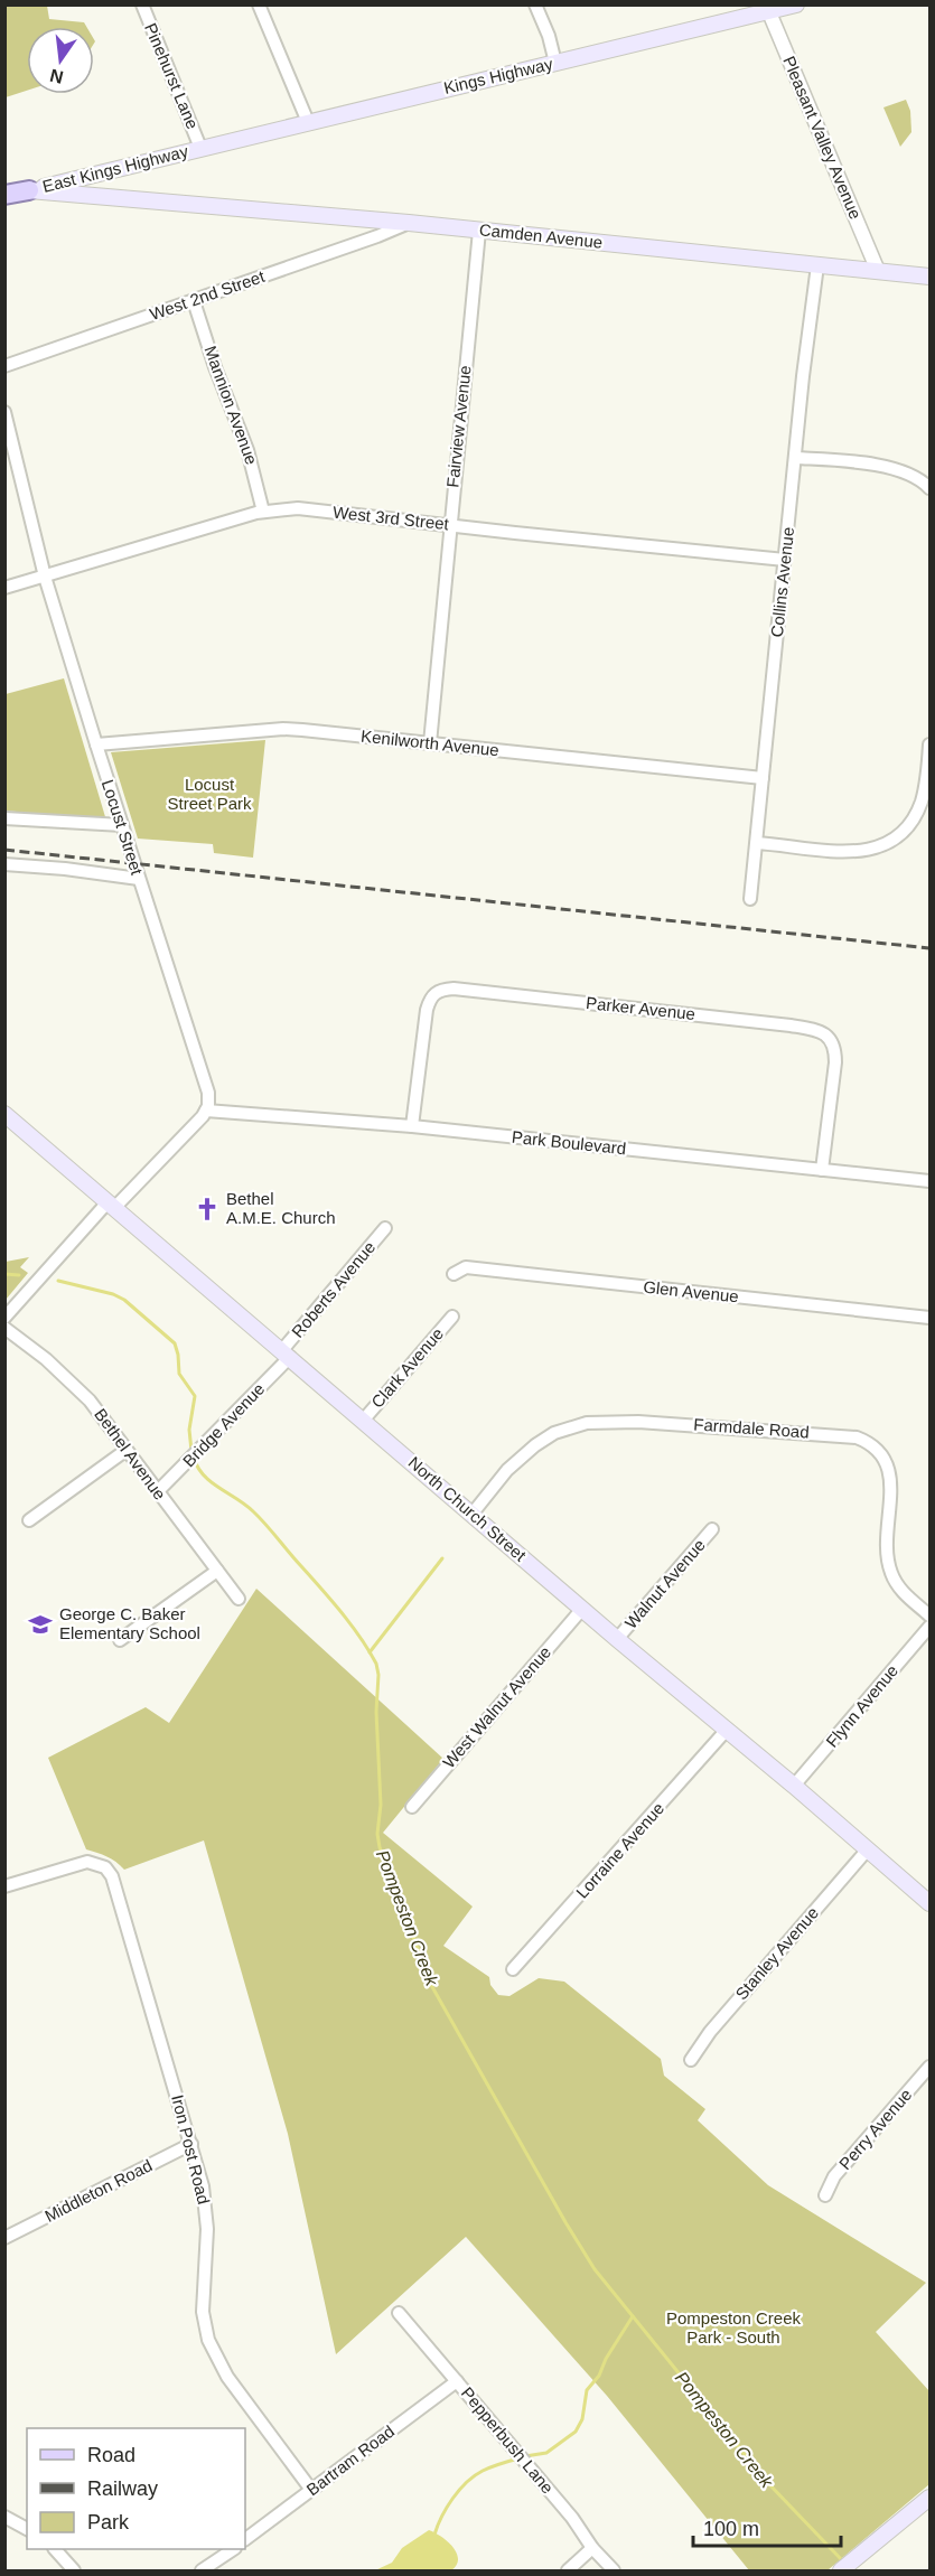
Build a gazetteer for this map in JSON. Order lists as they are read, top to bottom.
{
  "streets": {
    "main road": [
      "Kings Highway",
      "East Kings Highway",
      "Camden Avenue",
      "North Church Street"
    ],
    "street": [
      "Pinehurst Lane",
      "Pleasant Valley Avenue",
      "West 2nd Street",
      "Mannion Avenue",
      "Fairview Avenue",
      "West 3rd Street",
      "Collins Avenue",
      "Kenilworth Avenue",
      "Locust Street",
      "Parker Avenue",
      "Park Boulevard",
      "Roberts Avenue",
      "Glen Avenue",
      "Clark Avenue",
      "Bridge Avenue",
      "Farmdale Road",
      "Bethel Avenue",
      "Walnut Avenue",
      "Flynn Avenue",
      "West Walnut Avenue",
      "Lorraine Avenue",
      "Stanley Avenue",
      "Perry Avenue",
      "Iron Post Road",
      "Middleton Road",
      "Pepperbush Lane",
      "Bartram Road"
    ]
  },
  "crossings": [
    ["Pinehurst Lane", "Kings Highway"],
    ["Pinehurst Lane", "East Kings Highway"],
    ["Kings Highway", "Pleasant Valley Avenue"],
    ["Kings Highway", "East Kings Highway"],
    ["Pleasant Valley Avenue", "Camden Avenue"],
    ["East Kings Highway", "Camden Avenue"],
    ["Camden Avenue", "West 2nd Street"],
    ["Camden Avenue", "Fairview Avenue"],
    ["Camden Avenue", "Collins Avenue"],
    ["West 2nd Street", "Mannion Avenue"],
    ["Mannion Avenue", "West 3rd Street"],
    ["Fairview Avenue", "West 3rd Street"],
    ["Fairview Avenue", "Kenilworth Avenue"],
    ["West 3rd Street", "Collins Avenue"],
    ["West 3rd Street", "Locust Street"],
    ["Collins Avenue", "Kenilworth Avenue"],
    ["Kenilworth Avenue", "Locust Street"],
    ["Locust Street", "Park Boulevard"],
    ["Parker Avenue", "Park Boulevard"],
    ["Roberts Avenue", "Bridge Avenue"],
    ["Roberts Avenue", "North Church Street"],
    ["Clark Avenue", "North Church Street"],
    ["Bridge Avenue", "Bethel Avenue"],
    ["Bridge Avenue", "North Church Street"],
    ["Farmdale Road", "North Church Street"],
    ["North Church Street", "Walnut Avenue"],
    ["North Church Street", "Flynn Avenue"],
    ["North Church Street", "West Walnut Avenue"],
    ["North Church Street", "Lorraine Avenue"],
    ["North Church Street", "Stanley Avenue"],
    ["Iron Post Road", "Middleton Road"],
    ["Iron Post Road", "Bartram Road"],
    ["Pepperbush Lane", "Bartram Road"]
  ],
  "water": ["Pompeston Creek"],
  "parks": ["Locust Street Park", "Pompeston Creek Park - South"],
  "places": {
    "church": ["Bethel A.M.E. Church"],
    "school or university": ["George C. Baker Elementary School"]
  },
  "legend": ["Road", "Railway", "Park"],
  "scale_bar": "100 m",
  "north": "bottom"
}
